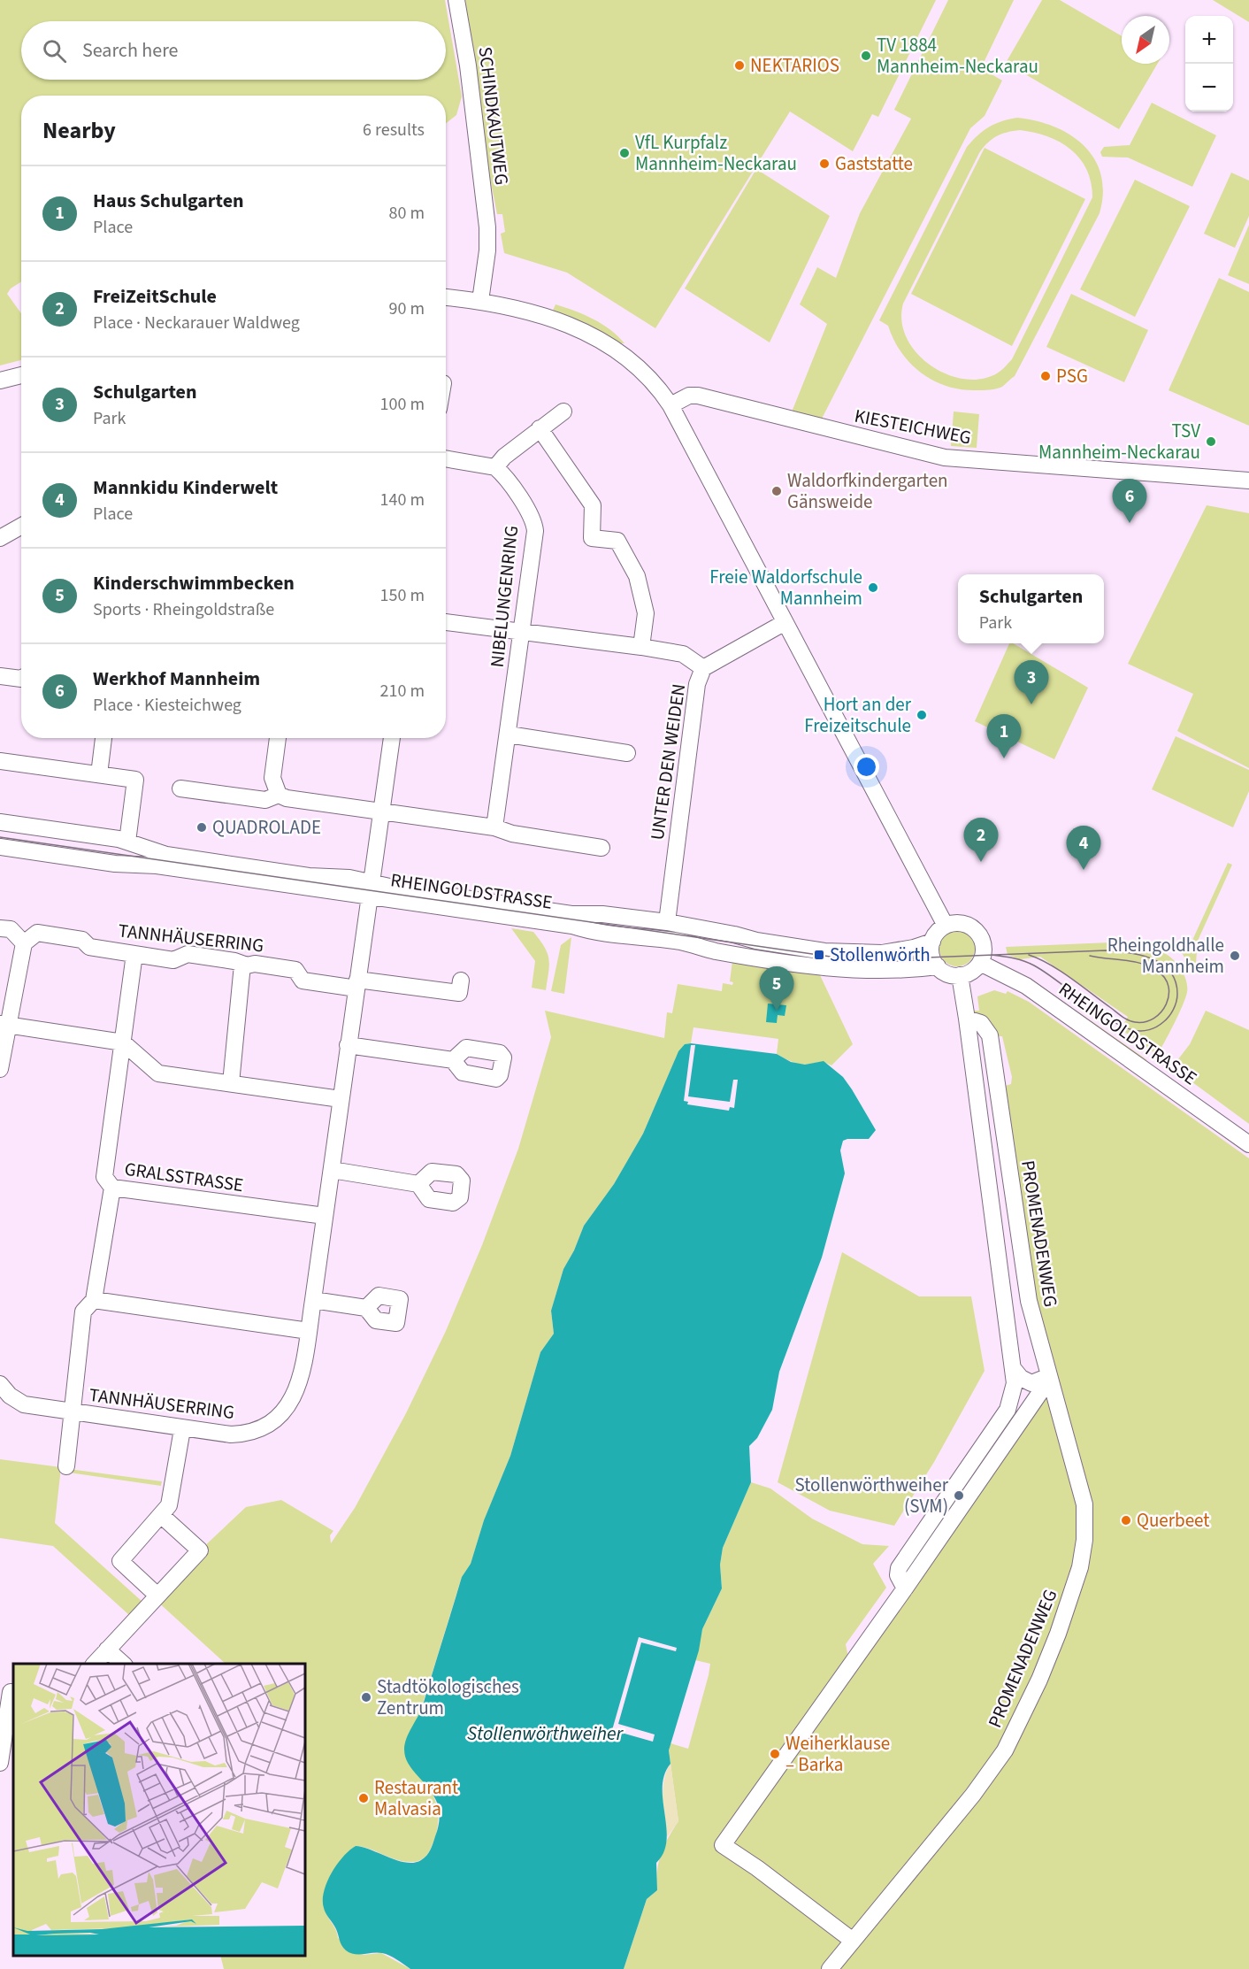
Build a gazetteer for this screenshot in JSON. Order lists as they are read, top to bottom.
{
  "streets": {
    "street": [
      "SCHINDKAUTWEG",
      "KIESTEICHWEG",
      "NIBELUNGENRING",
      "UNTER DEN WEIDEN",
      "RHEINGOLDSTRASSE",
      "TANNHÄUSERRING",
      "GRALSSTRASSE",
      "PROMENADENWEG"
    ]
  },
  "crossings": [
    ["UNTER DEN WEIDEN", "RHEINGOLDSTRASSE"],
    ["RHEINGOLDSTRASSE", "TANNHÄUSERRING"],
    ["TANNHÄUSERRING", "GRALSSTRASSE"]
  ],
  "water": ["Stollenwörthweiher"],
  "places": {
    "other": [
      "TV 1884 Mannheim-Neckarau",
      "NEKTARIOS",
      "VfL Kurpfalz Mannheim-Neckarau",
      "Gaststatte",
      "PSG",
      "TSV Mannheim-Neckarau",
      "Waldorfkindergarten Gänsweide",
      "Freie Waldorfschule Mannheim",
      "Hort an der Freizeitschule",
      "QUADROLADE",
      "Rheingoldhalle Mannheim",
      "Stollenwörthweiher (SVM)",
      "Querbeet",
      "Stadtökologisches Zentrum",
      "Weiherklause – Barka",
      "Restaurant Malvasia"
    ],
    "transit": ["Stollenwörth"]
  },
  "north": "bottom left",
  "page": {
    "map_buttons": ["+", "−"],
    "search": "Search here",
    "heading": ["Nearby", "6 results"],
    "list": [
      {
        "mark": "1",
        "name": "Haus Schulgarten",
        "note": "Place",
        "value": "80 m"
      },
      {
        "mark": "2",
        "name": "FreiZeitSchule",
        "note": "Place · Neckarauer Waldweg",
        "value": "90 m"
      },
      {
        "mark": "3",
        "name": "Schulgarten",
        "note": "Park",
        "value": "100 m"
      },
      {
        "mark": "4",
        "name": "Mannkidu Kinderwelt",
        "note": "Place",
        "value": "140 m"
      },
      {
        "mark": "5",
        "name": "Kinderschwimmbecken",
        "note": "Sports · Rheingoldstraße",
        "value": "150 m"
      },
      {
        "mark": "6",
        "name": "Werkhof Mannheim",
        "note": "Place · Kiesteichweg",
        "value": "210 m"
      }
    ],
    "pins": [
      "6",
      "3",
      "1",
      "2",
      "4",
      "5"
    ],
    "popup": ["Schulgarten", "Park"]
  }
}
